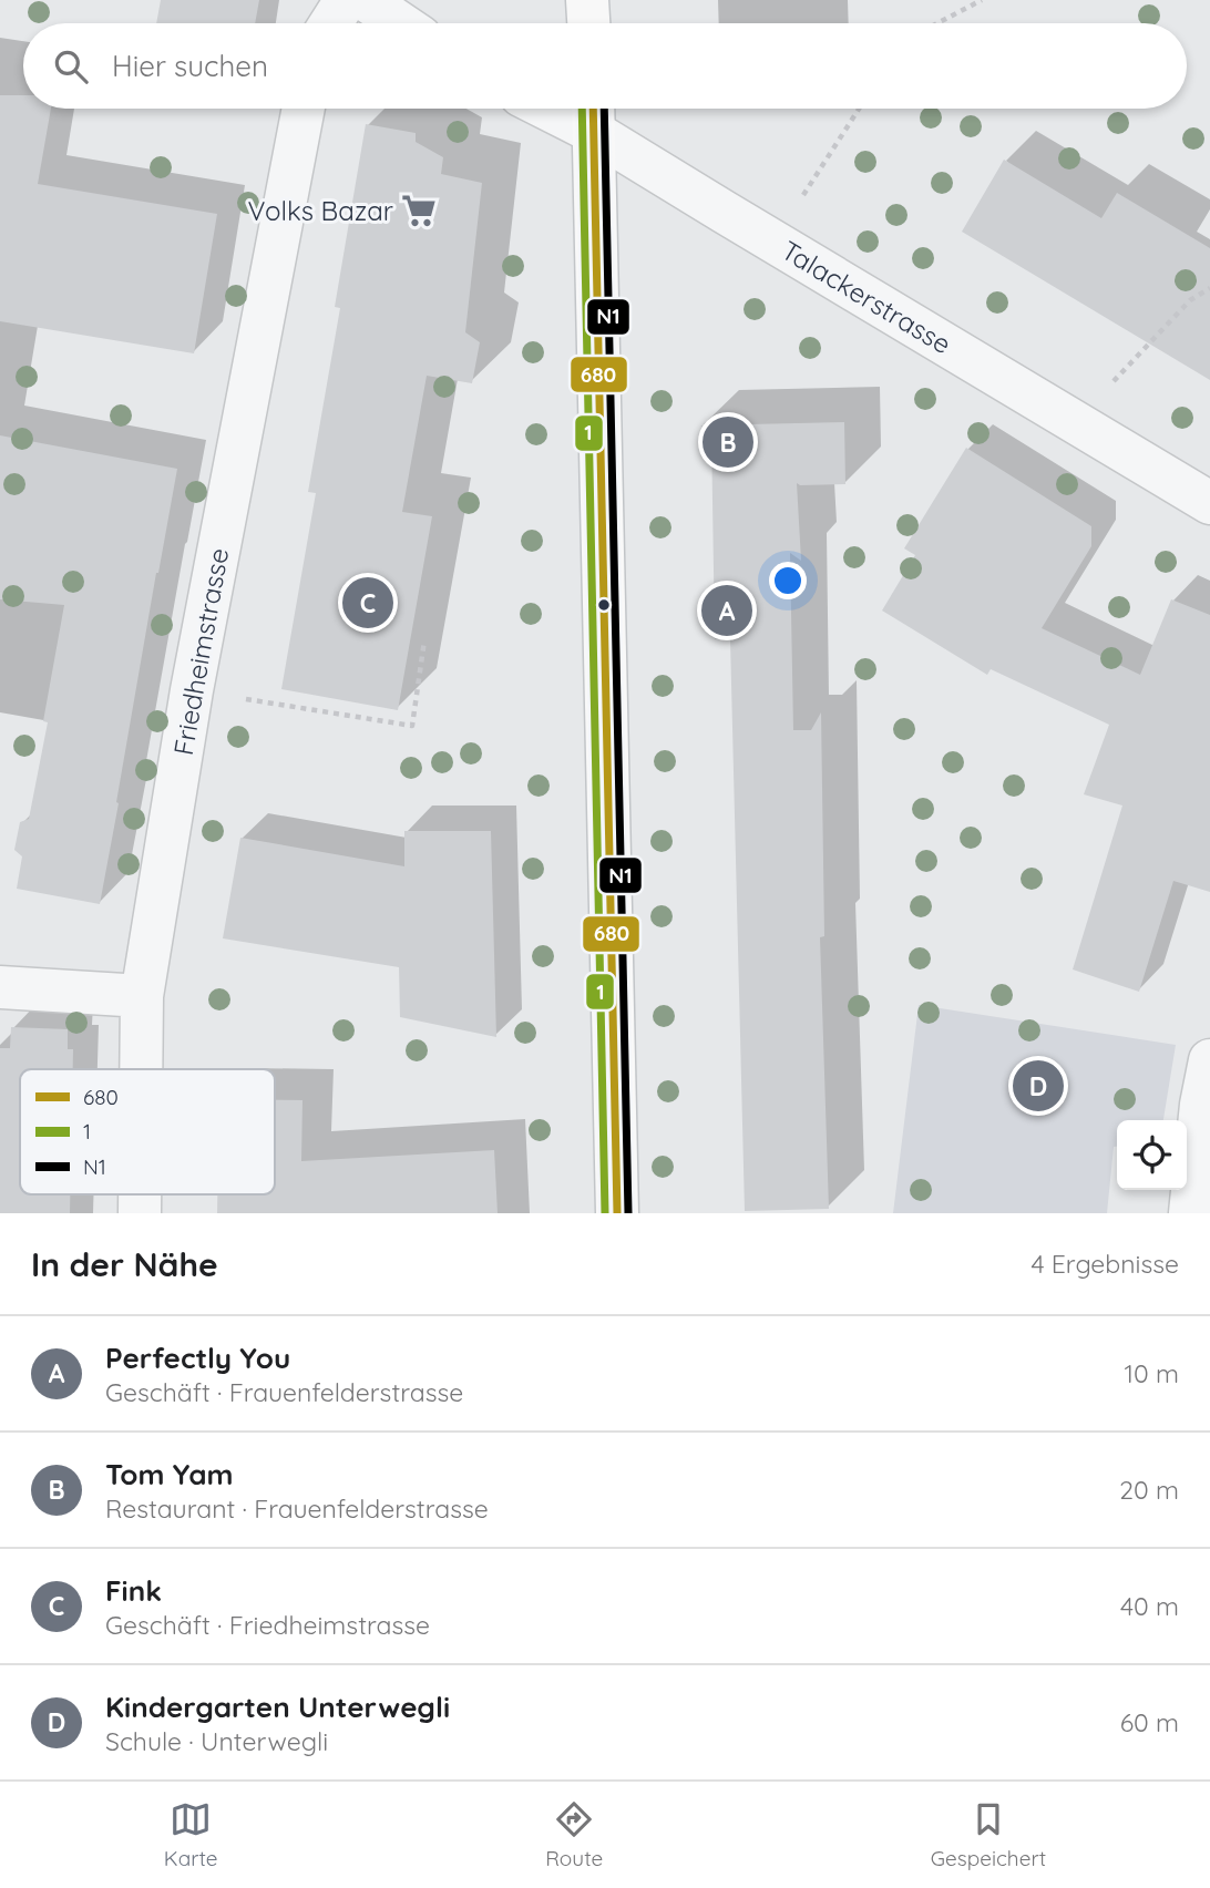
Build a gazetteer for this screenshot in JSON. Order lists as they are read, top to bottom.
{
  "streets": {
    "street": ["Talackerstrasse", "Friedheimstrasse"]
  },
  "places": {
    "supermarket": ["Volks Bazar"]
  },
  "lines": ["transit line 680", "transit line 1", "transit line N1"],
  "legend": ["680", "1", "N1"],
  "page": {
    "search": "Hier suchen",
    "pins": [
      "B",
      "C",
      "A",
      "D"
    ],
    "heading": ["In der Nähe", "4 Ergebnisse"],
    "list": [
      {
        "mark": "A",
        "name": "Perfectly You",
        "note": "Geschäft · Frauenfelderstrasse",
        "value": "10 m"
      },
      {
        "mark": "B",
        "name": "Tom Yam",
        "note": "Restaurant · Frauenfelderstrasse",
        "value": "20 m"
      },
      {
        "mark": "C",
        "name": "Fink",
        "note": "Geschäft · Friedheimstrasse",
        "value": "40 m"
      },
      {
        "mark": "D",
        "name": "Kindergarten Unterwegli",
        "note": "Schule · Unterwegli",
        "value": "60 m"
      }
    ],
    "nav": ["Karte", "Route", "Gespeichert"]
  }
}
